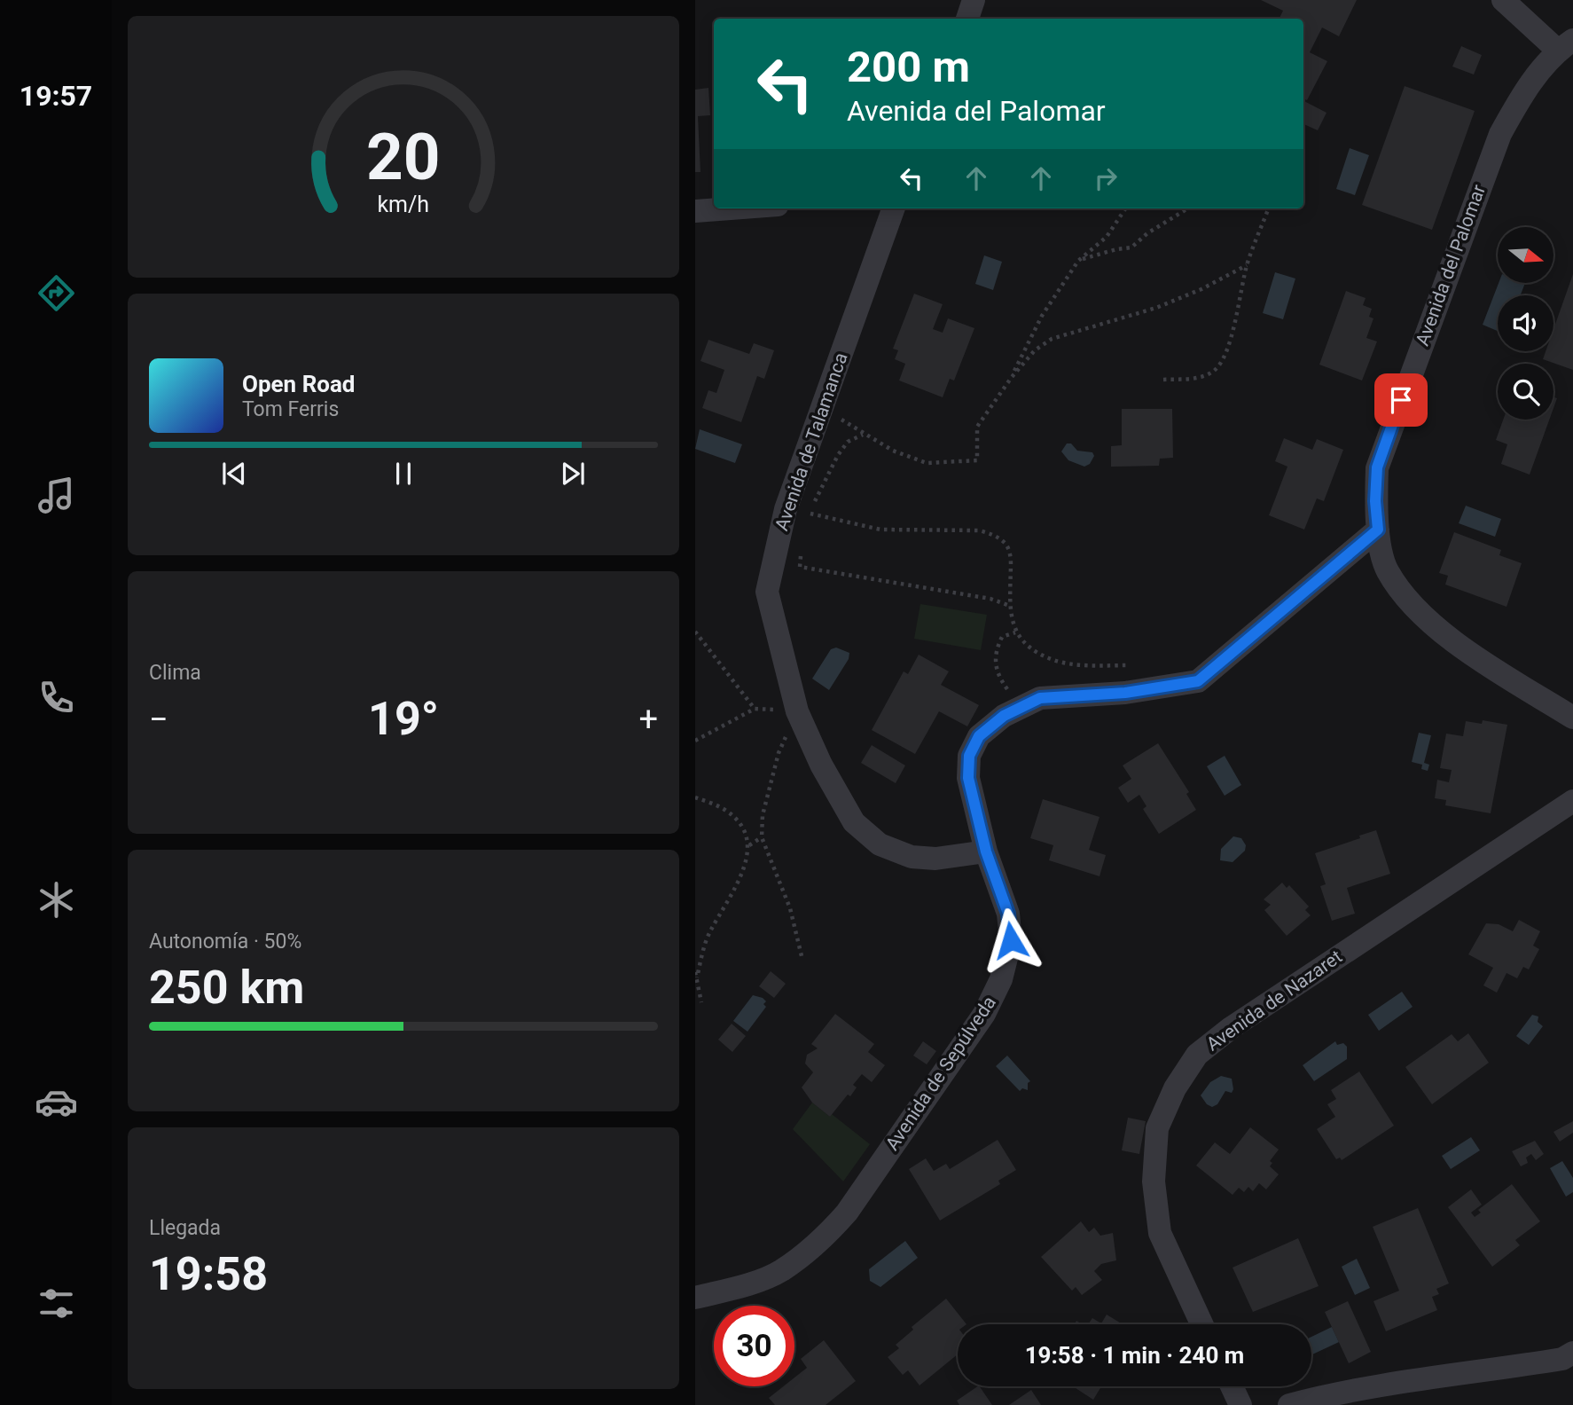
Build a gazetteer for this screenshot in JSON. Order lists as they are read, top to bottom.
{
  "streets": {
    "street": [
      "Avenida del Palomar",
      "Avenida de Talamanca",
      "Avenida de Nazaret",
      "Avenida de Sepúlveda"
    ]
  },
  "crossings": [
    ["Avenida del Palomar", "Avenida de Sepúlveda"],
    ["Avenida de Talamanca", "Avenida de Sepúlveda"]
  ],
  "north": "right",
  "page": {
    "tabs": "19:57",
    "turn": ["200 m", "Avenida del Palomar"],
    "song": ["Open Road", "Tom Ferris"],
    "tile": [
      "Clima",
      ["Autonomía · 50%", "250 km"],
      ["Llegada", "19:58"]
    ],
    "heat": ["−", "19°", "+"],
    "limit": "30",
    "trip": "19:58 · 1 min · 240 m",
    "gauge": ["20", "km/h"]
  }
}
